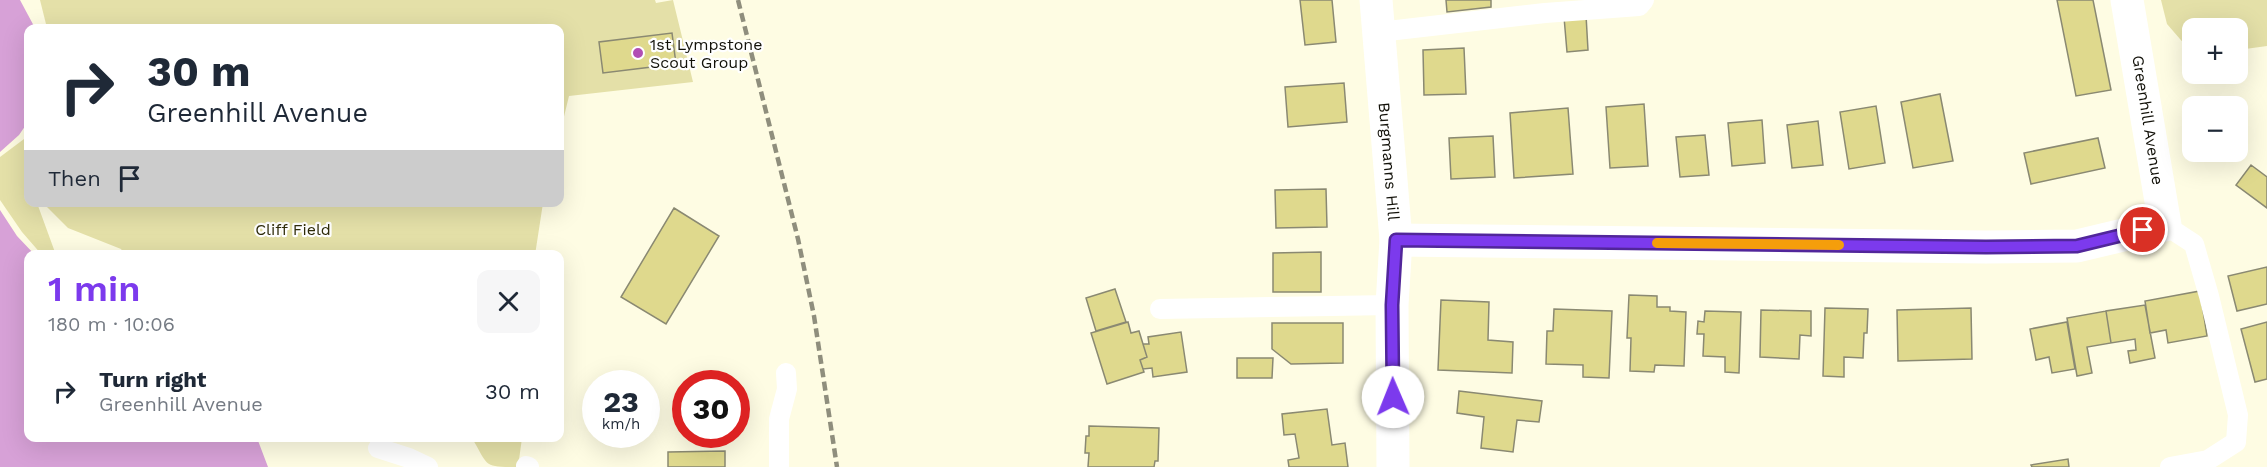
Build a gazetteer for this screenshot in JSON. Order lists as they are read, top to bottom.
{
  "streets": {
    "street": ["Greenhill Avenue", "Burgmanns Hill"]
  },
  "parks": ["Cliff Field"],
  "places": ["1st Lympstone Scout Group"],
  "page": {
    "map_buttons": ["+", "−"],
    "turn": ["30 m", "Greenhill Avenue"],
    "then": "Then",
    "heading": ["1 min", "180 m · 10:06"],
    "list": [
      {
        "name": "Turn right",
        "note": "Greenhill Avenue",
        "value": "30 m"
      }
    ],
    "speed": "23 km/h",
    "limit": "30"
  }
}
